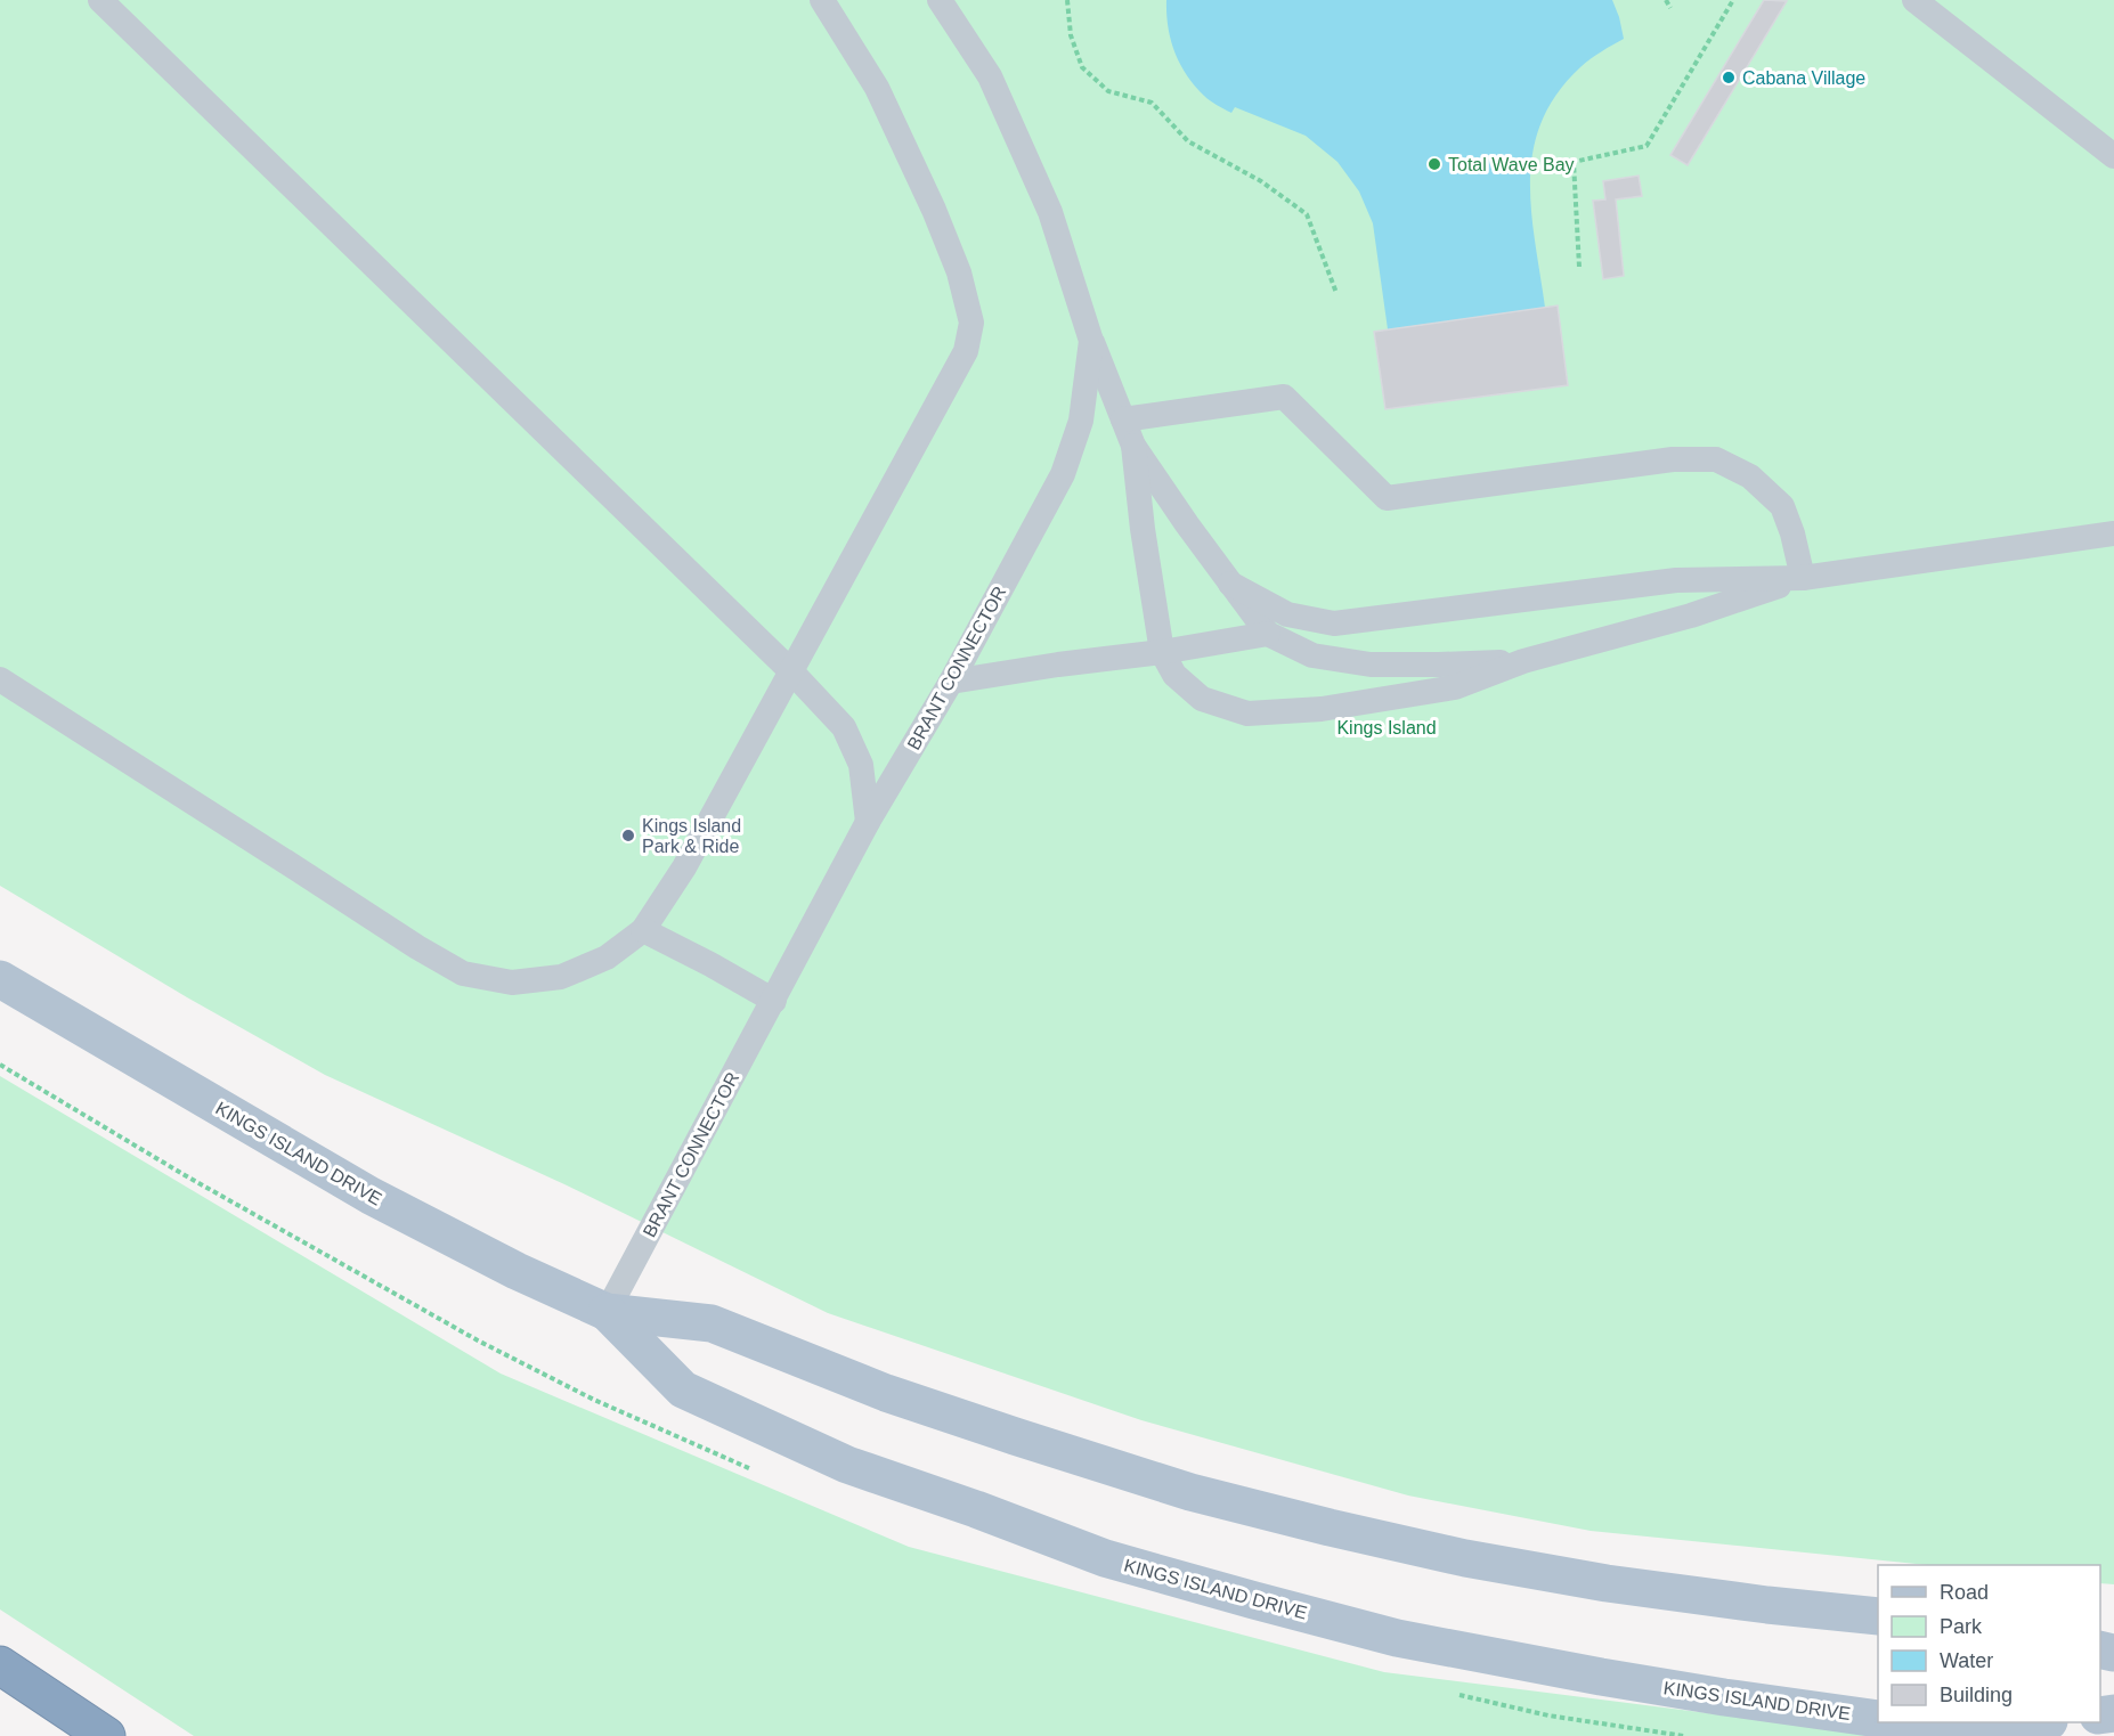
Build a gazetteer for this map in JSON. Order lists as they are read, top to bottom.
{
  "streets": {
    "main road": ["KINGS ISLAND DRIVE"],
    "lane": ["BRANT CONNECTOR"]
  },
  "crossings": [
    ["BRANT CONNECTOR", "KINGS ISLAND DRIVE"]
  ],
  "parks": ["Kings Island"],
  "places": ["Cabana Village", "Total Wave Bay", "Kings Island Park & Ride"],
  "legend": [
    "Road",
    "Park",
    "Water",
    "Building"
  ]
}
